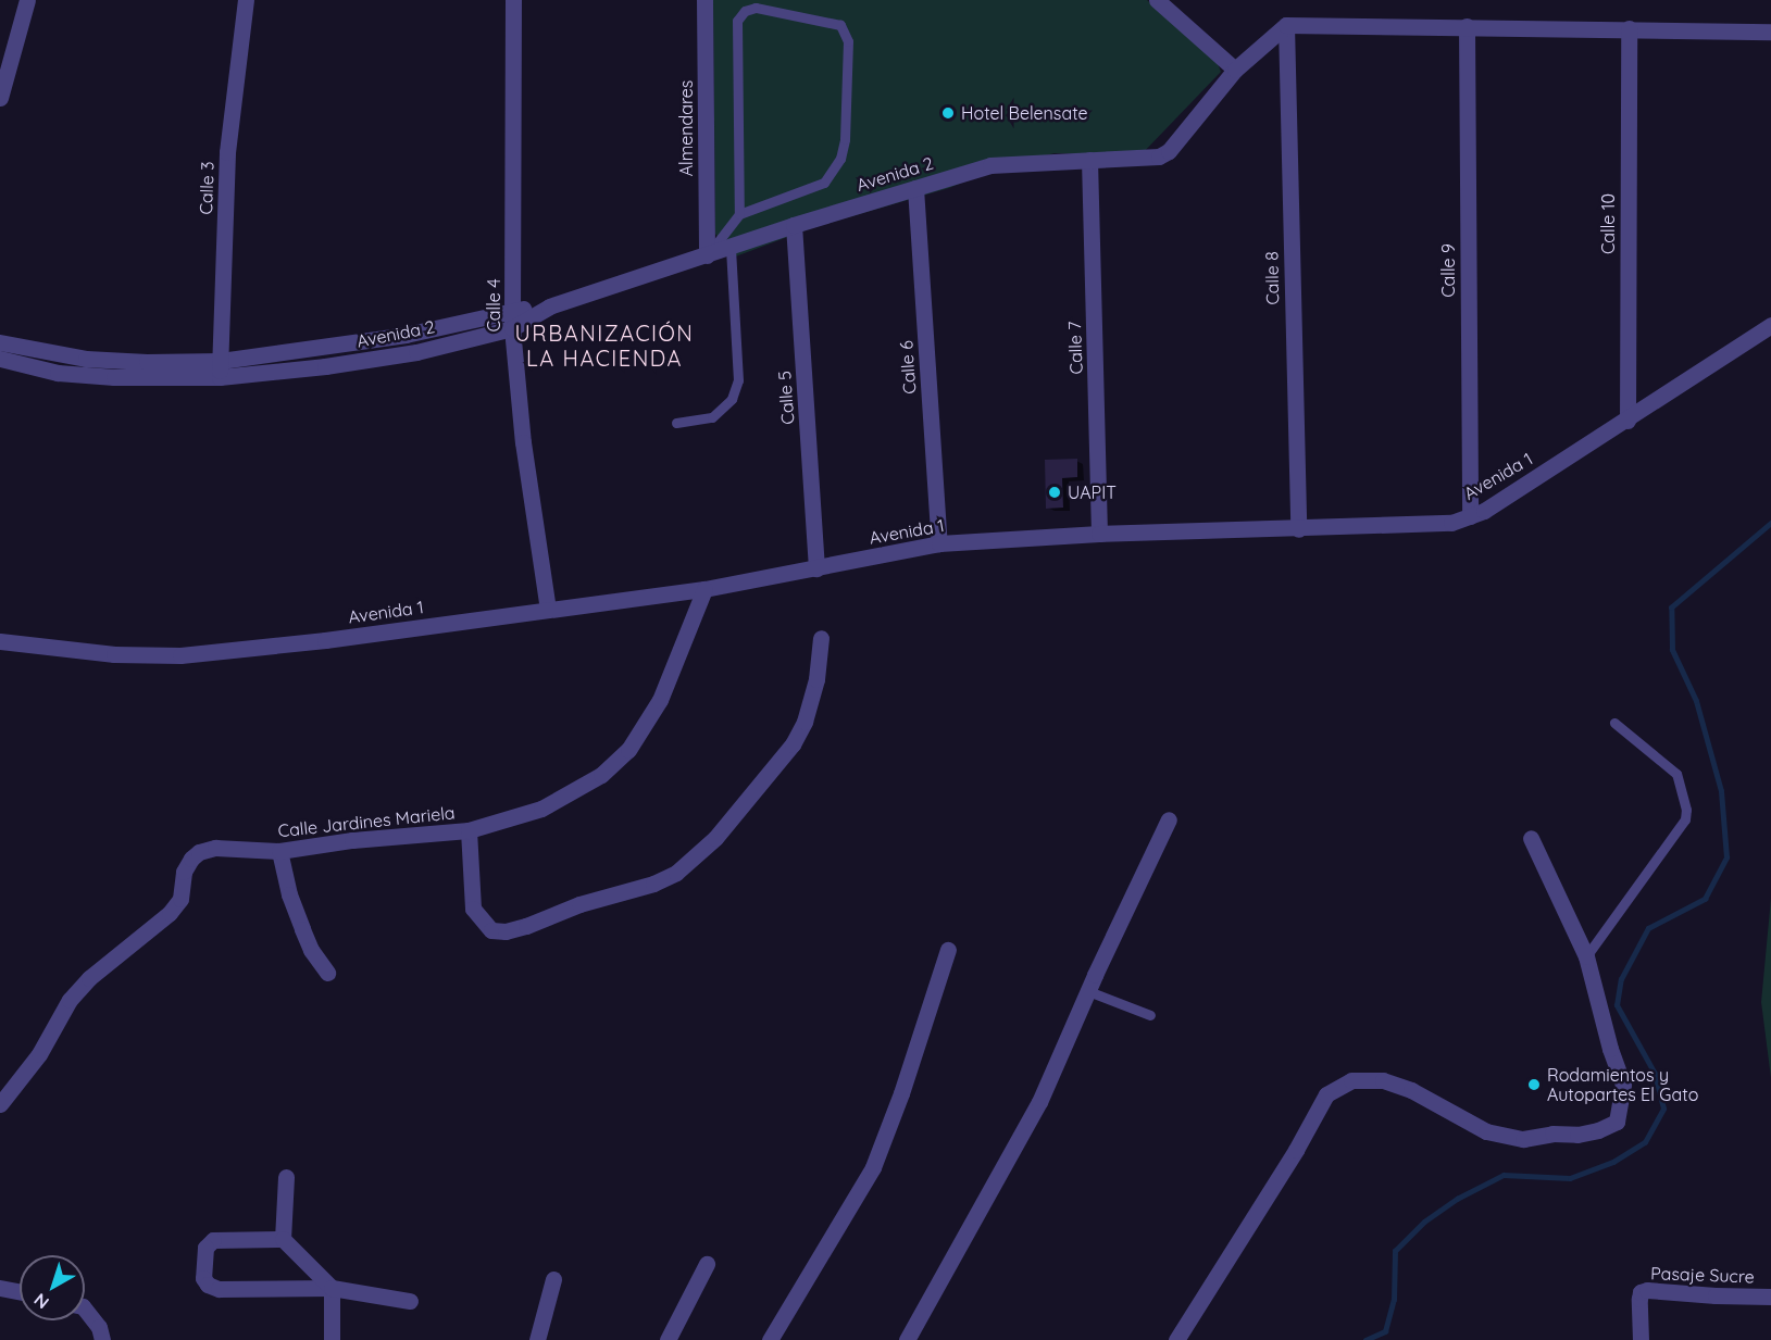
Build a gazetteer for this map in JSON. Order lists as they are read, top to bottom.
{
  "streets": {
    "street": [
      "Almendares",
      "Avenida 2",
      "Calle 3",
      "Calle 10",
      "Calle 9",
      "Calle 8",
      "Calle 4",
      "Calle 7",
      "Calle 6",
      "Calle 5",
      "Avenida 1",
      "Calle Jardines Mariela",
      "Pasaje Sucre"
    ]
  },
  "crossings": [
    ["Almendares", "Avenida 2"],
    ["Avenida 2", "Calle 3"],
    ["Avenida 2", "Calle 8"],
    ["Avenida 2", "Calle 4"],
    ["Avenida 2", "Calle 7"],
    ["Avenida 2", "Calle 6"],
    ["Avenida 2", "Calle 5"],
    ["Calle 10", "Avenida 1"],
    ["Calle 9", "Avenida 1"],
    ["Calle 8", "Avenida 1"],
    ["Calle 4", "Avenida 1"],
    ["Calle 7", "Avenida 1"],
    ["Calle 6", "Avenida 1"],
    ["Calle 5", "Avenida 1"],
    ["Avenida 1", "Calle Jardines Mariela"]
  ],
  "districts": ["URBANIZACIÓN LA HACIENDA"],
  "places": ["Hotel Belensate", "UAPIT", "Rodamientos y Autopartes El Gato"],
  "north": "bottom left"
}
